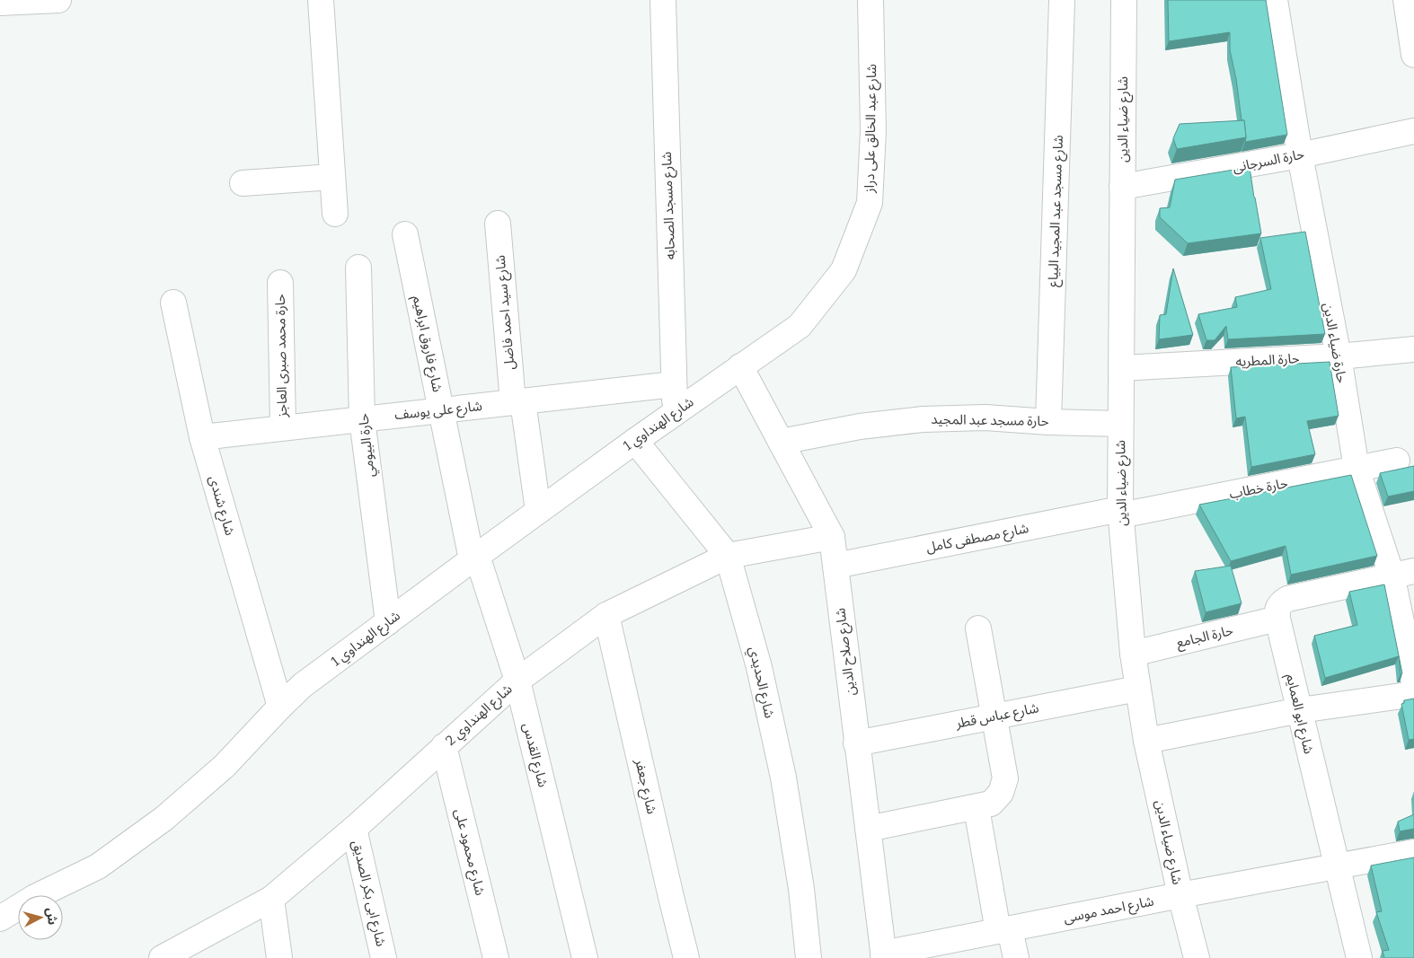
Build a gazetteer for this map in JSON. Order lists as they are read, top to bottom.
{
  "streets": {
    "street": [
      "شارع ضياء الدين",
      "شارع عبد الخالق على دراز",
      "حارة السرجانى",
      "شارع مسجد الصحابه",
      "شارع مسجد عبد المجيد البياع",
      "شارع سيد احمد فاضل",
      "حارة ضياء الدين",
      "شارع فاروق ابراهيم",
      "حارة محمد صبرى العاجز",
      "حارة المطريه",
      "شارع على يوسف",
      "حارة مسجد عبد المجيد",
      "شارع الهنداوي 1",
      "حارة البيومي",
      "حارة خطاب",
      "شارع شندى",
      "شارع مصطفى كامل",
      "حارة الجامع",
      "شارع صلاح الدين",
      "شارع الحديدي",
      "شارع ابو العمايم",
      "شارع الهنداوي 2",
      "شارع عباس قطر",
      "شارع القدس",
      "شارع جعفر",
      "شارع محمود على",
      "شارع ابى بكر الصديق",
      "شارع احمد موسى"
    ]
  },
  "crossings": [
    ["شارع ضياء الدين", "حارة السرجانى"],
    ["شارع ضياء الدين", "حارة المطريه"],
    ["شارع ضياء الدين", "حارة مسجد عبد المجيد"],
    ["شارع ضياء الدين", "حارة خطاب"],
    ["شارع ضياء الدين", "شارع مصطفى كامل"],
    ["شارع ضياء الدين", "حارة الجامع"],
    ["شارع ضياء الدين", "شارع عباس قطر"],
    ["شارع ضياء الدين", "شارع احمد موسى"],
    ["شارع عبد الخالق على دراز", "شارع الهنداوي 1"],
    ["شارع عبد الخالق على دراز", "شارع صلاح الدين"],
    ["حارة السرجانى", "حارة ضياء الدين"],
    ["شارع مسجد الصحابه", "شارع على يوسف"],
    ["شارع مسجد الصحابه", "شارع الهنداوي 1"],
    ["شارع مسجد عبد المجيد البياع", "حارة مسجد عبد المجيد"],
    ["شارع سيد احمد فاضل", "شارع على يوسف"],
    ["شارع سيد احمد فاضل", "شارع الهنداوي 1"],
    ["حارة ضياء الدين", "حارة المطريه"],
    ["حارة ضياء الدين", "حارة خطاب"],
    ["شارع فاروق ابراهيم", "شارع على يوسف"],
    ["شارع فاروق ابراهيم", "شارع الهنداوي 1"],
    ["شارع فاروق ابراهيم", "شارع القدس"],
    ["حارة محمد صبرى العاجز", "شارع على يوسف"],
    ["شارع على يوسف", "حارة البيومي"],
    ["شارع على يوسف", "شارع شندى"],
    ["حارة مسجد عبد المجيد", "شارع صلاح الدين"],
    ["شارع الهنداوي 1", "حارة البيومي"],
    ["شارع الهنداوي 1", "شارع شندى"],
    ["شارع الهنداوي 1", "شارع صلاح الدين"],
    ["شارع الهنداوي 1", "شارع الحديدي"],
    ["شارع الهنداوي 1", "شارع القدس"],
    ["حارة خطاب", "شارع مصطفى كامل"],
    ["شارع مصطفى كامل", "شارع صلاح الدين"],
    ["حارة الجامع", "شارع ابو العمايم"],
    ["شارع صلاح الدين", "شارع الهنداوي 2"],
    ["شارع صلاح الدين", "شارع عباس قطر"],
    ["شارع صلاح الدين", "شارع احمد موسى"],
    ["شارع الحديدي", "شارع الهنداوي 2"],
    ["شارع ابو العمايم", "شارع احمد موسى"],
    ["شارع الهنداوي 2", "شارع القدس"],
    ["شارع الهنداوي 2", "شارع جعفر"],
    ["شارع الهنداوي 2", "شارع محمود على"],
    ["شارع الهنداوي 2", "شارع ابى بكر الصديق"]
  ],
  "north": "right"
}
